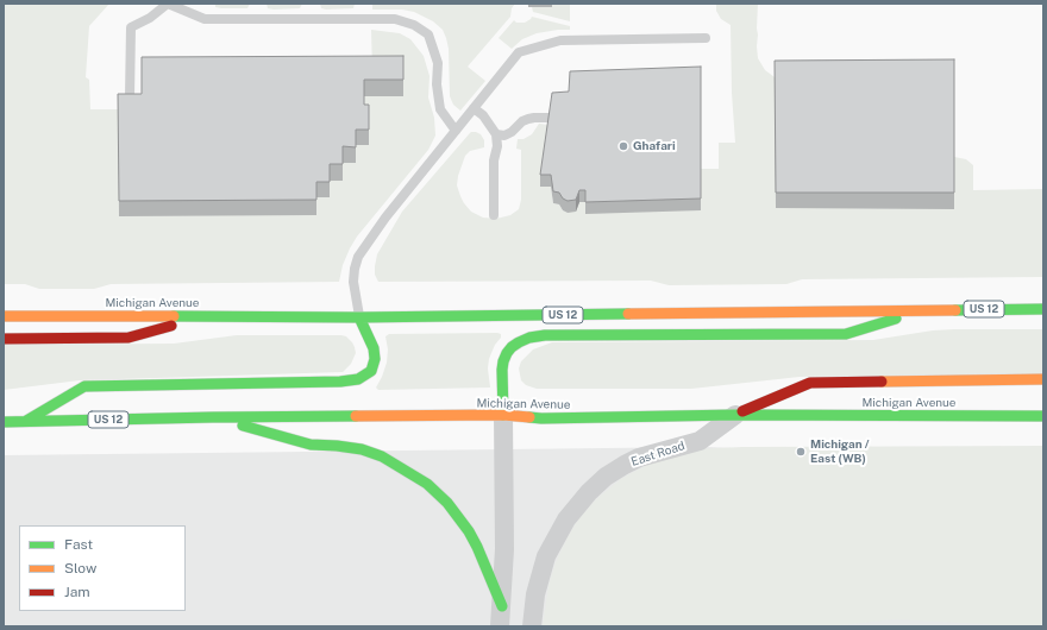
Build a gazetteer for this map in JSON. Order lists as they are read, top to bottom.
{
  "streets": {
    "main road": ["Michigan Avenue", "US 12"],
    "street": ["East Road"]
  },
  "crossings": [
    ["Michigan Avenue", "East Road"]
  ],
  "places": ["Ghafari", "Michigan / East (WB)"],
  "legend": ["Fast", "Slow", "Jam"]
}
